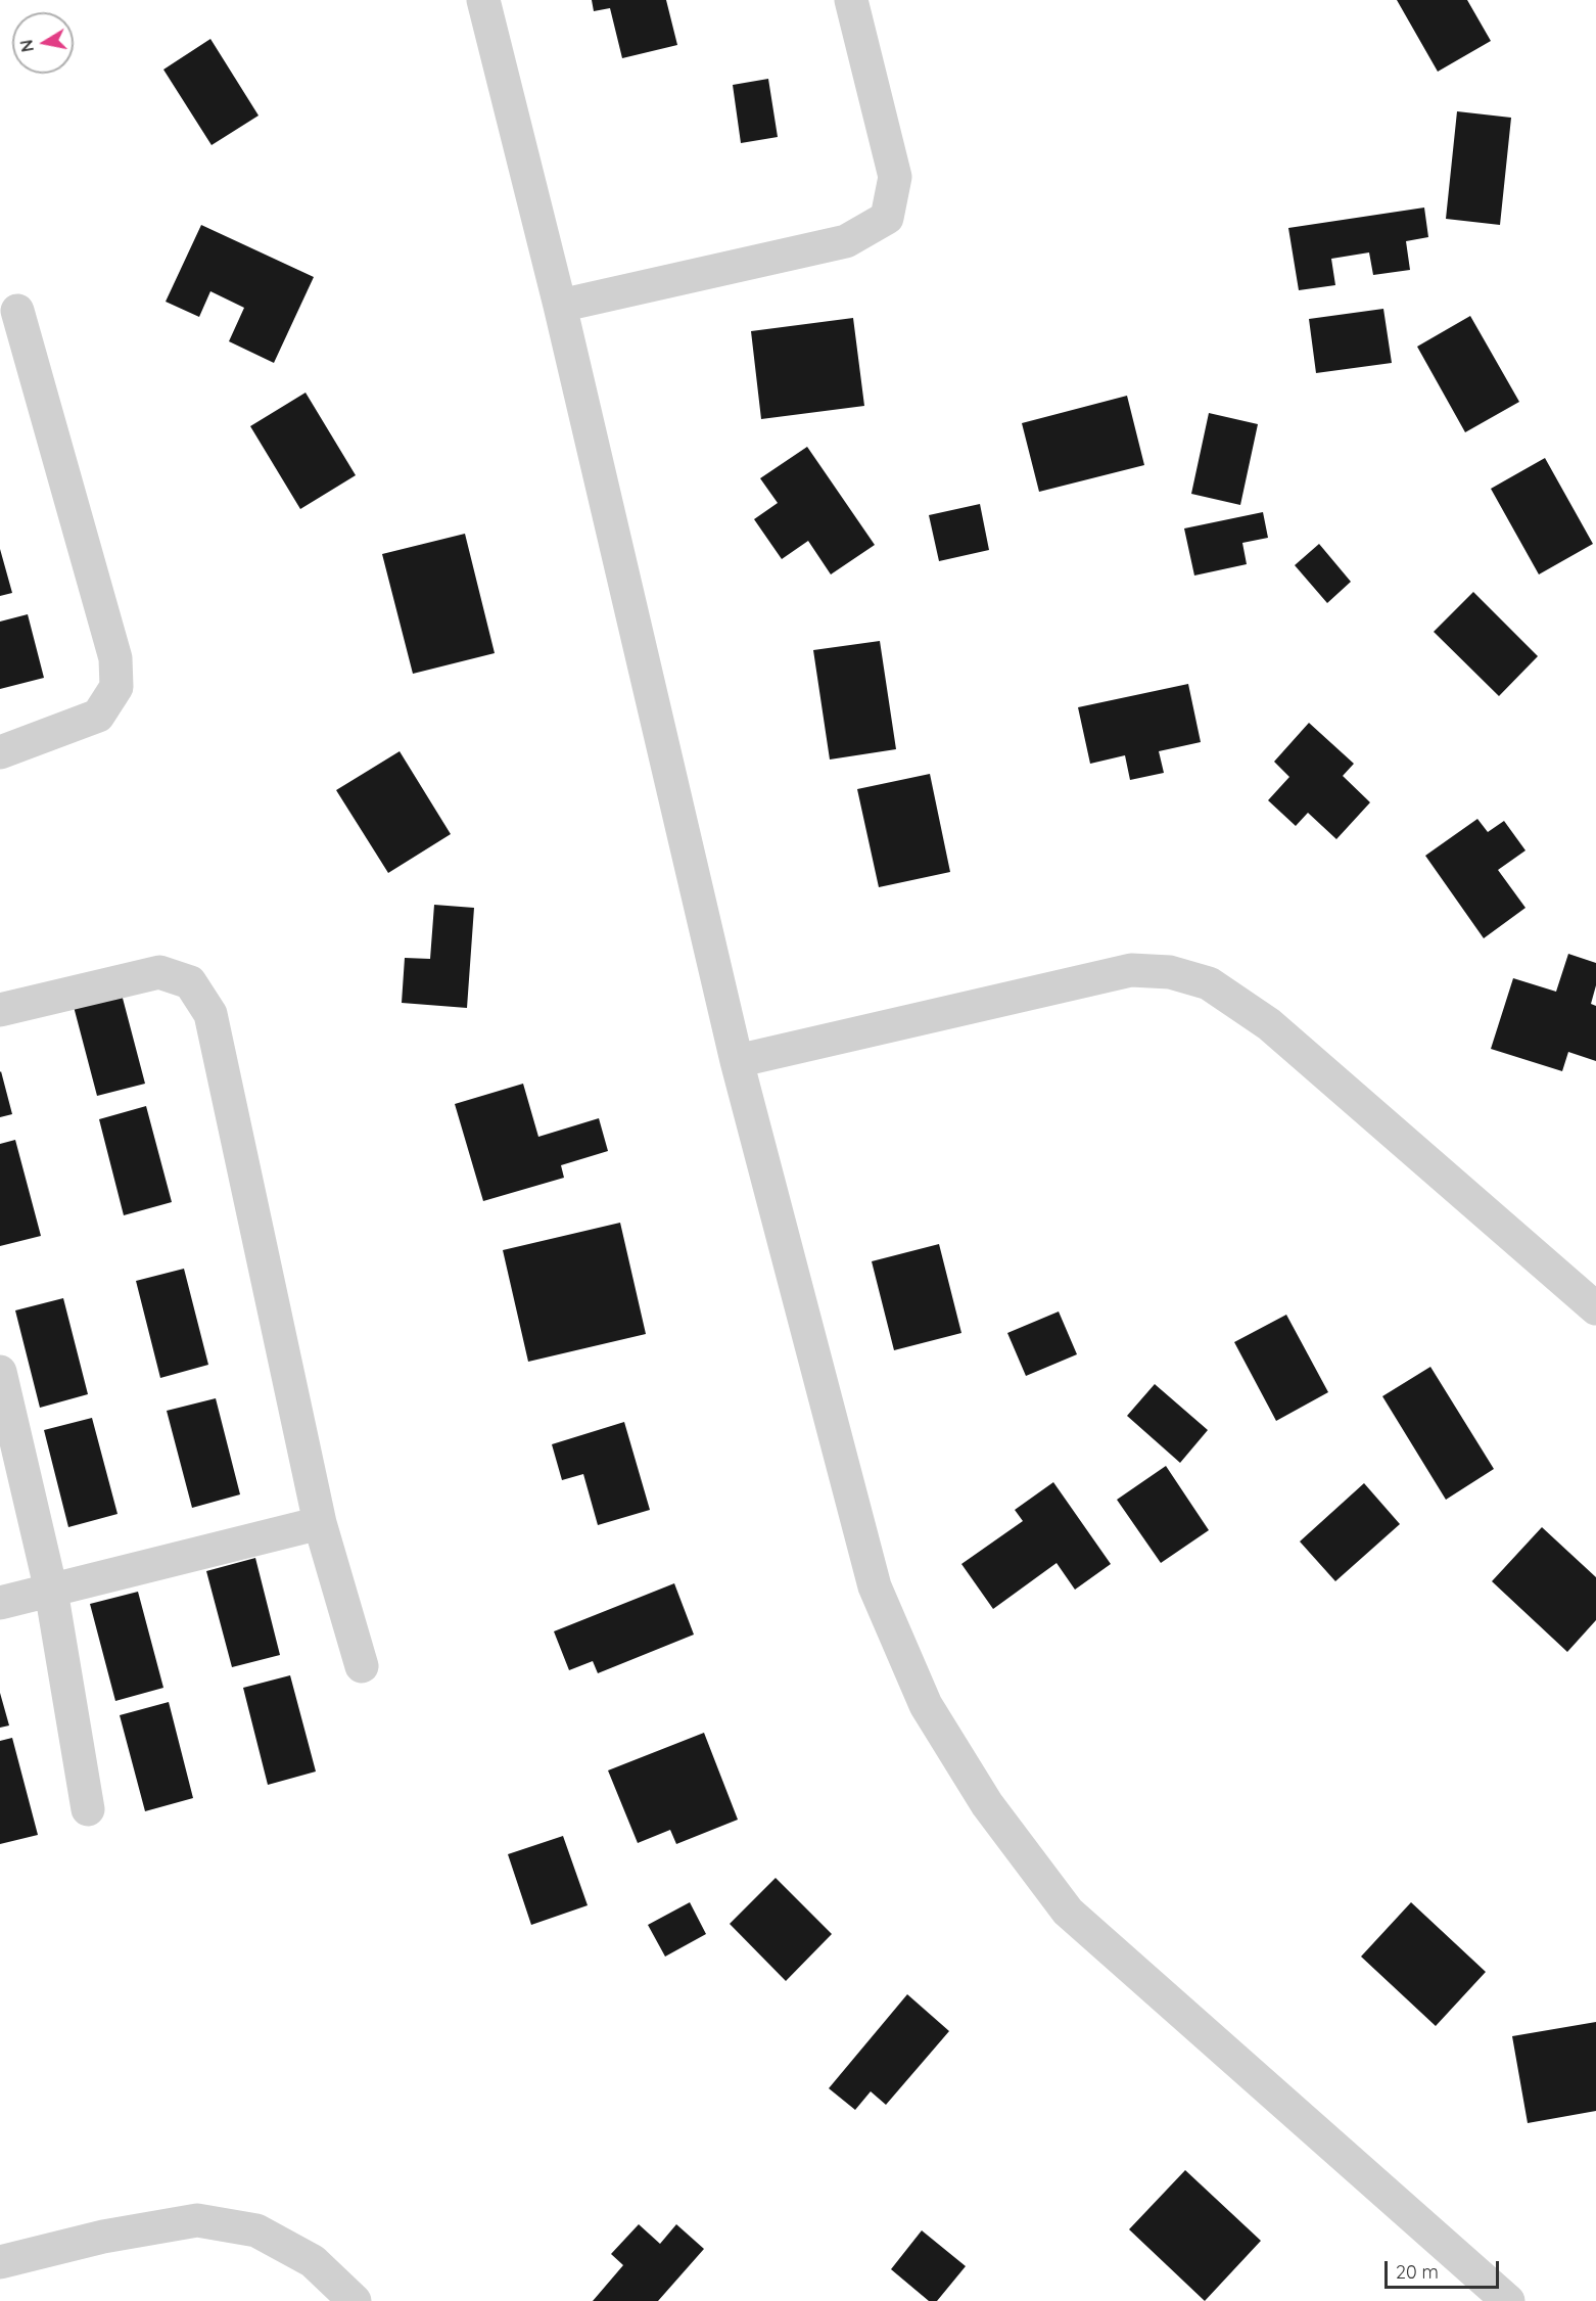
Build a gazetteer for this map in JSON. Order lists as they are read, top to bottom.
{
  "scale_bar": "20 m",
  "north": "left"
}
